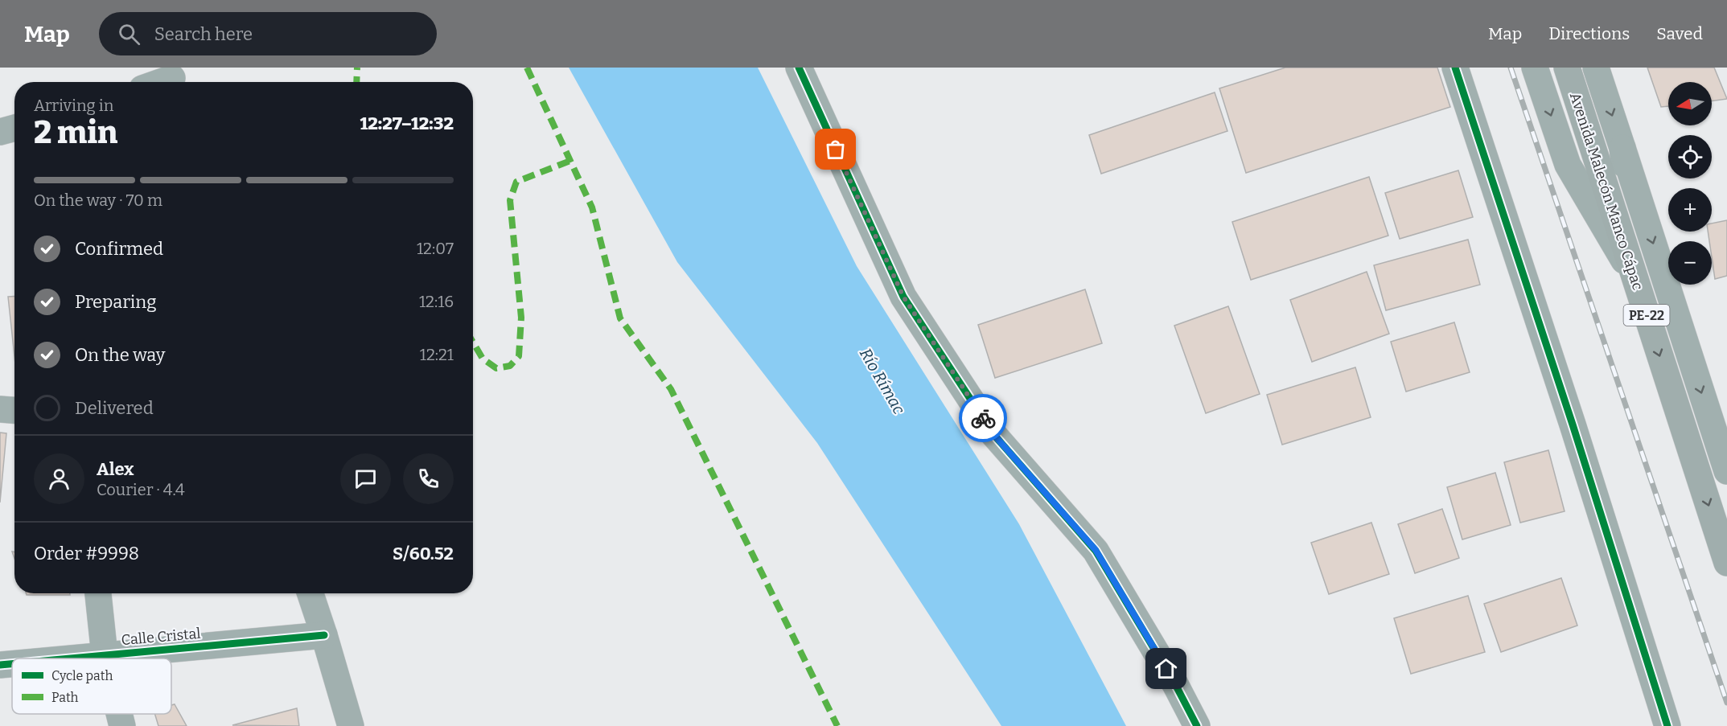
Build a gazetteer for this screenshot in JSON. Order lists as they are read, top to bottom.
{
  "streets": {
    "highway": ["Avenida Malecón Manco Cápac", "PE-22"],
    "street": ["Calle Cristal"]
  },
  "one_way": ["Avenida Malecón Manco Cápac"],
  "water": ["Río Rímac"],
  "legend": ["Cycle path", "Path"],
  "north": "left",
  "page": {
    "header": "Map",
    "search": "Search here",
    "nav": ["Map", "Directions", "Saved"],
    "map_buttons": ["+", "−"],
    "heading": ["2 min", "Arriving in", "12:27–12:32"],
    "panel": [
      "Alex",
      "Courier · 4.4",
      "Order #9998",
      "S/60.52"
    ],
    "bar": "On the way · 70 m",
    "list": [
      ["Confirmed", "12:07"],
      ["Preparing", "12:16"],
      ["On the way", "12:21"],
      "Delivered"
    ]
  }
}
